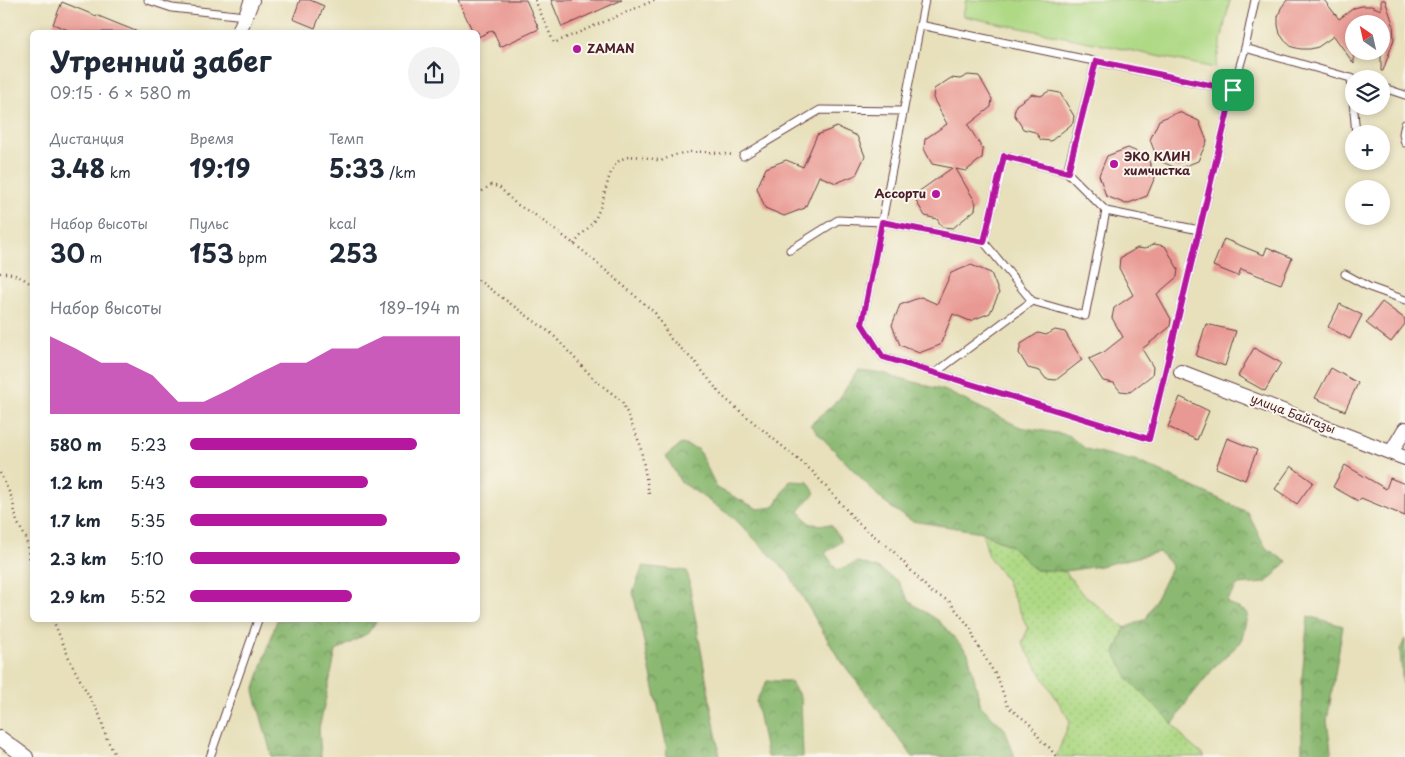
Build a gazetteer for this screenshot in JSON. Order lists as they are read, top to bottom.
{
  "streets": {
    "street": ["улица Байгазы"]
  },
  "places": ["ZAMAN", "ЭКО КЛИН химчистка", "Ассорти"],
  "north": "top left",
  "page": {
    "map_buttons": ["+", "−"],
    "heading": ["Утренний забег", "09:15 · 6 × 580 m"],
    "stats": [
      ["Дистанция", "3.48 km"],
      ["Время", "19:19"],
      ["Темп", "5:33 /km"],
      ["Набор высоты", "30 m"],
      ["Пульс", "153 bpm"],
      ["kcal", "253"]
    ],
    "chart": ["Набор высоты", "189–194 m"],
    "list": [
      {
        "name": "580 m",
        "note": "5:23"
      },
      {
        "name": "1.2 km",
        "note": "5:43"
      },
      {
        "name": "1.7 km",
        "note": "5:35"
      },
      {
        "name": "2.3 km",
        "note": "5:10"
      },
      {
        "name": "2.9 km",
        "note": "5:52"
      }
    ]
  }
}
